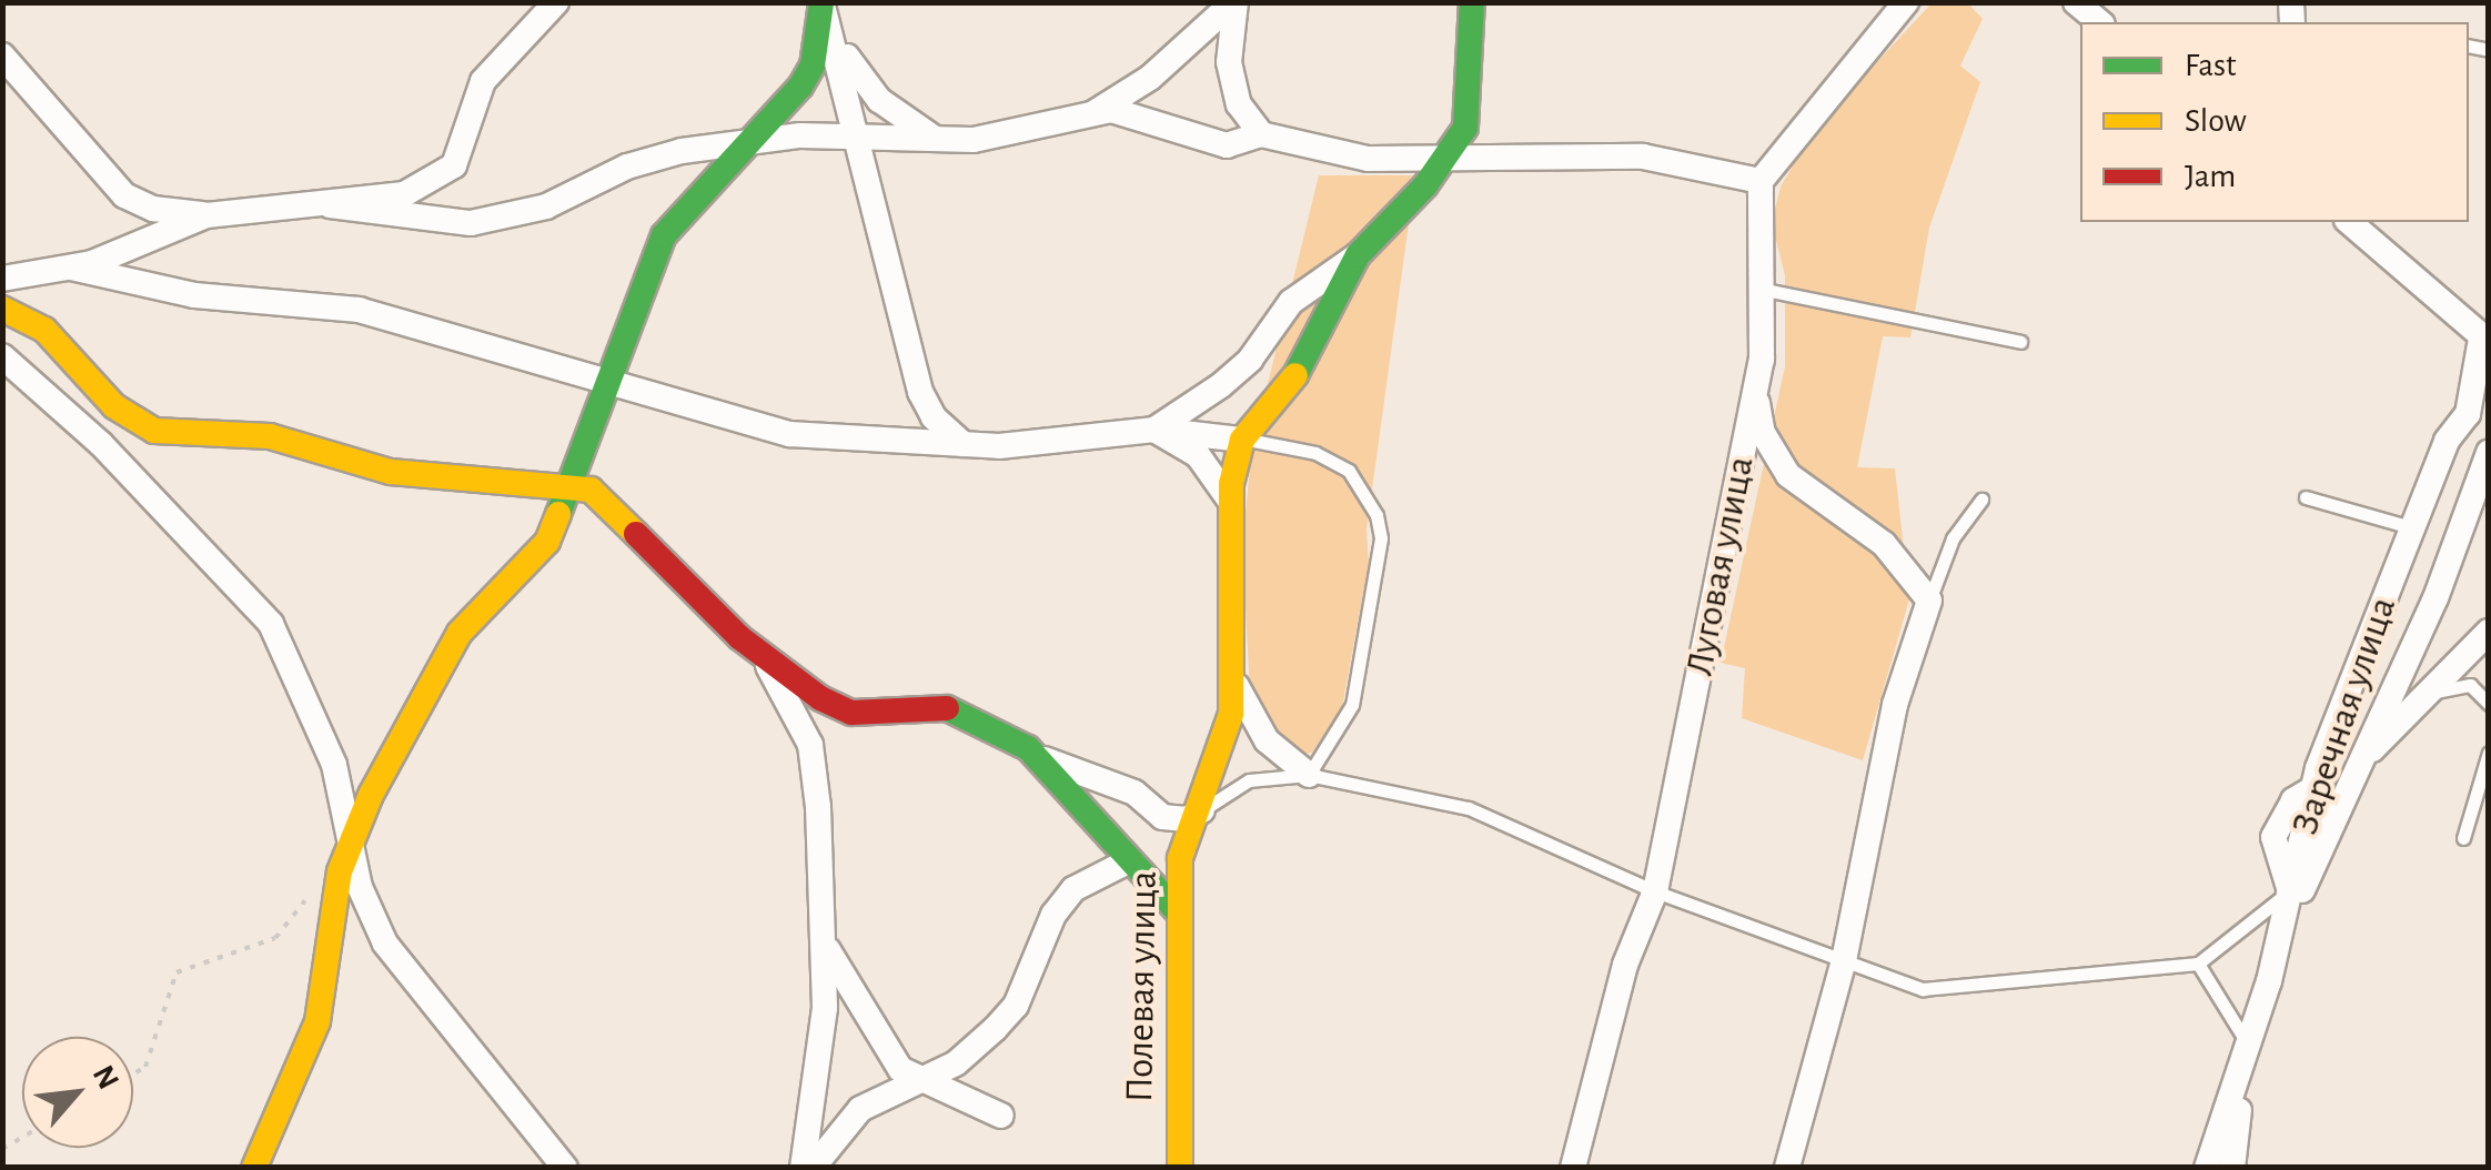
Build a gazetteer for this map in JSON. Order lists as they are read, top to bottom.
{
  "streets": {
    "street": ["Луговая улица", "Заречная улица", "Полевая улица"]
  },
  "legend": ["Fast", "Slow", "Jam"],
  "north": "top right"
}
